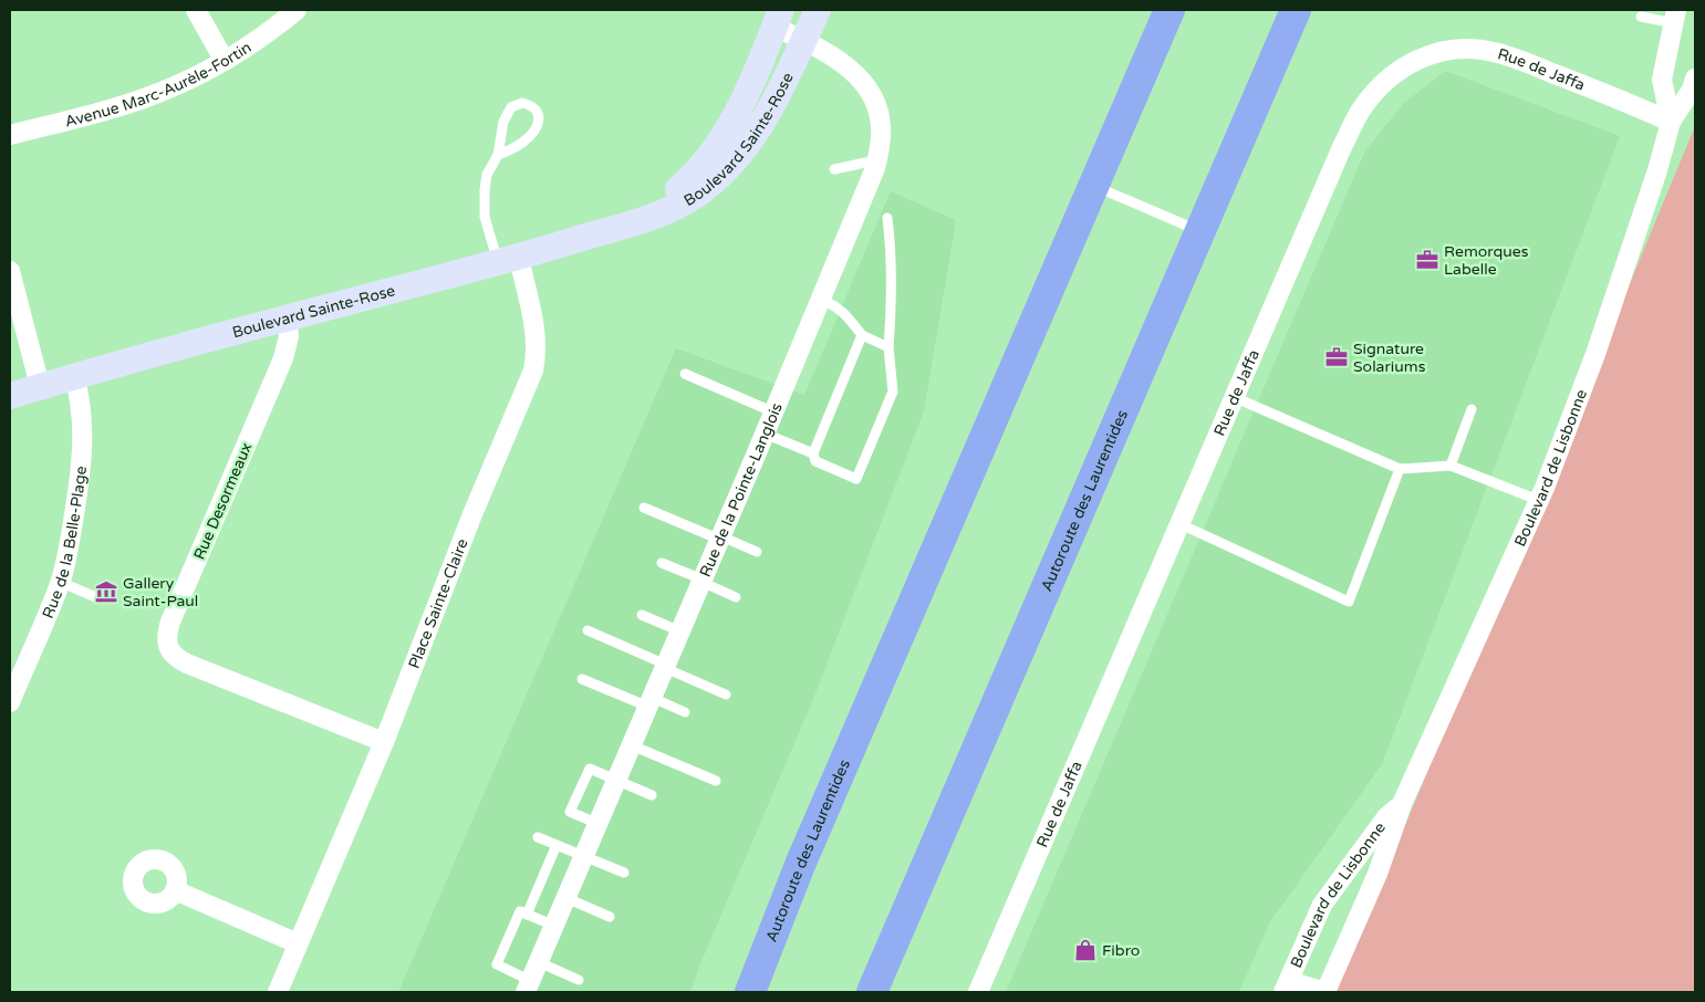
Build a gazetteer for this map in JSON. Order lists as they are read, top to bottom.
{
  "streets": {
    "highway": ["Autoroute des Laurentides"],
    "street": [
      "Rue de Jaffa",
      "Avenue Marc-Aurèle-Fortin",
      "Boulevard Sainte-Rose",
      "Boulevard de Lisbonne",
      "Rue de la Pointe-Langlois",
      "Rue Desormeaux",
      "Rue de la Belle-Plage",
      "Place Sainte-Claire"
    ]
  },
  "crossings": [
    ["Rue de Jaffa", "Boulevard de Lisbonne"],
    ["Boulevard Sainte-Rose", "Rue de la Pointe-Langlois"],
    ["Boulevard Sainte-Rose", "Rue Desormeaux"],
    ["Boulevard Sainte-Rose", "Rue de la Belle-Plage"],
    ["Boulevard Sainte-Rose", "Place Sainte-Claire"],
    ["Rue Desormeaux", "Place Sainte-Claire"]
  ],
  "places": {
    "office": ["Remorques Labelle", "Signature Solariums"],
    "museum": ["Gallery Saint-Paul"],
    "shop": ["Fibro"]
  }
}
